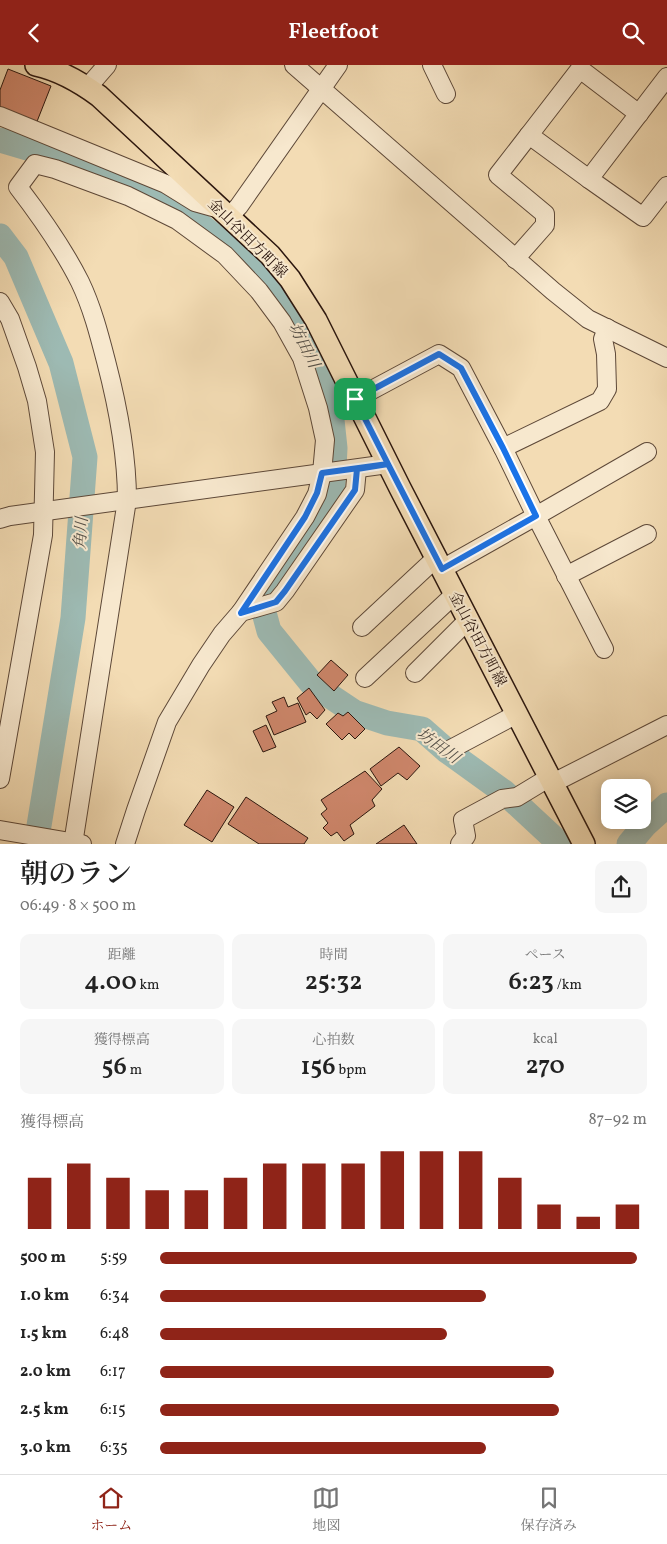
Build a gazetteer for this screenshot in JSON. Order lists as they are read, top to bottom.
{
  "streets": {
    "main road": ["金山谷田方町線"]
  },
  "water": ["坊田川", "角川"],
  "page": {
    "header": "Fleetfoot",
    "heading": ["朝のラン", "06:49 · 8 × 500 m"],
    "stats": [
      ["距離", "4.00 km"],
      ["時間", "25:32"],
      ["ペース", "6:23 /km"],
      ["獲得標高", "56 m"],
      ["心拍数", "156 bpm"],
      ["kcal", "270"]
    ],
    "chart": ["獲得標高", "87–92 m"],
    "list": [
      {
        "name": "500 m",
        "note": "5:59"
      },
      {
        "name": "1.0 km",
        "note": "6:34"
      },
      {
        "name": "1.5 km",
        "note": "6:48"
      },
      {
        "name": "2.0 km",
        "note": "6:17"
      },
      {
        "name": "2.5 km",
        "note": "6:15"
      },
      {
        "name": "3.0 km",
        "note": "6:35"
      }
    ],
    "tabs": ["ホーム", "地図", "保存済み"]
  }
}
